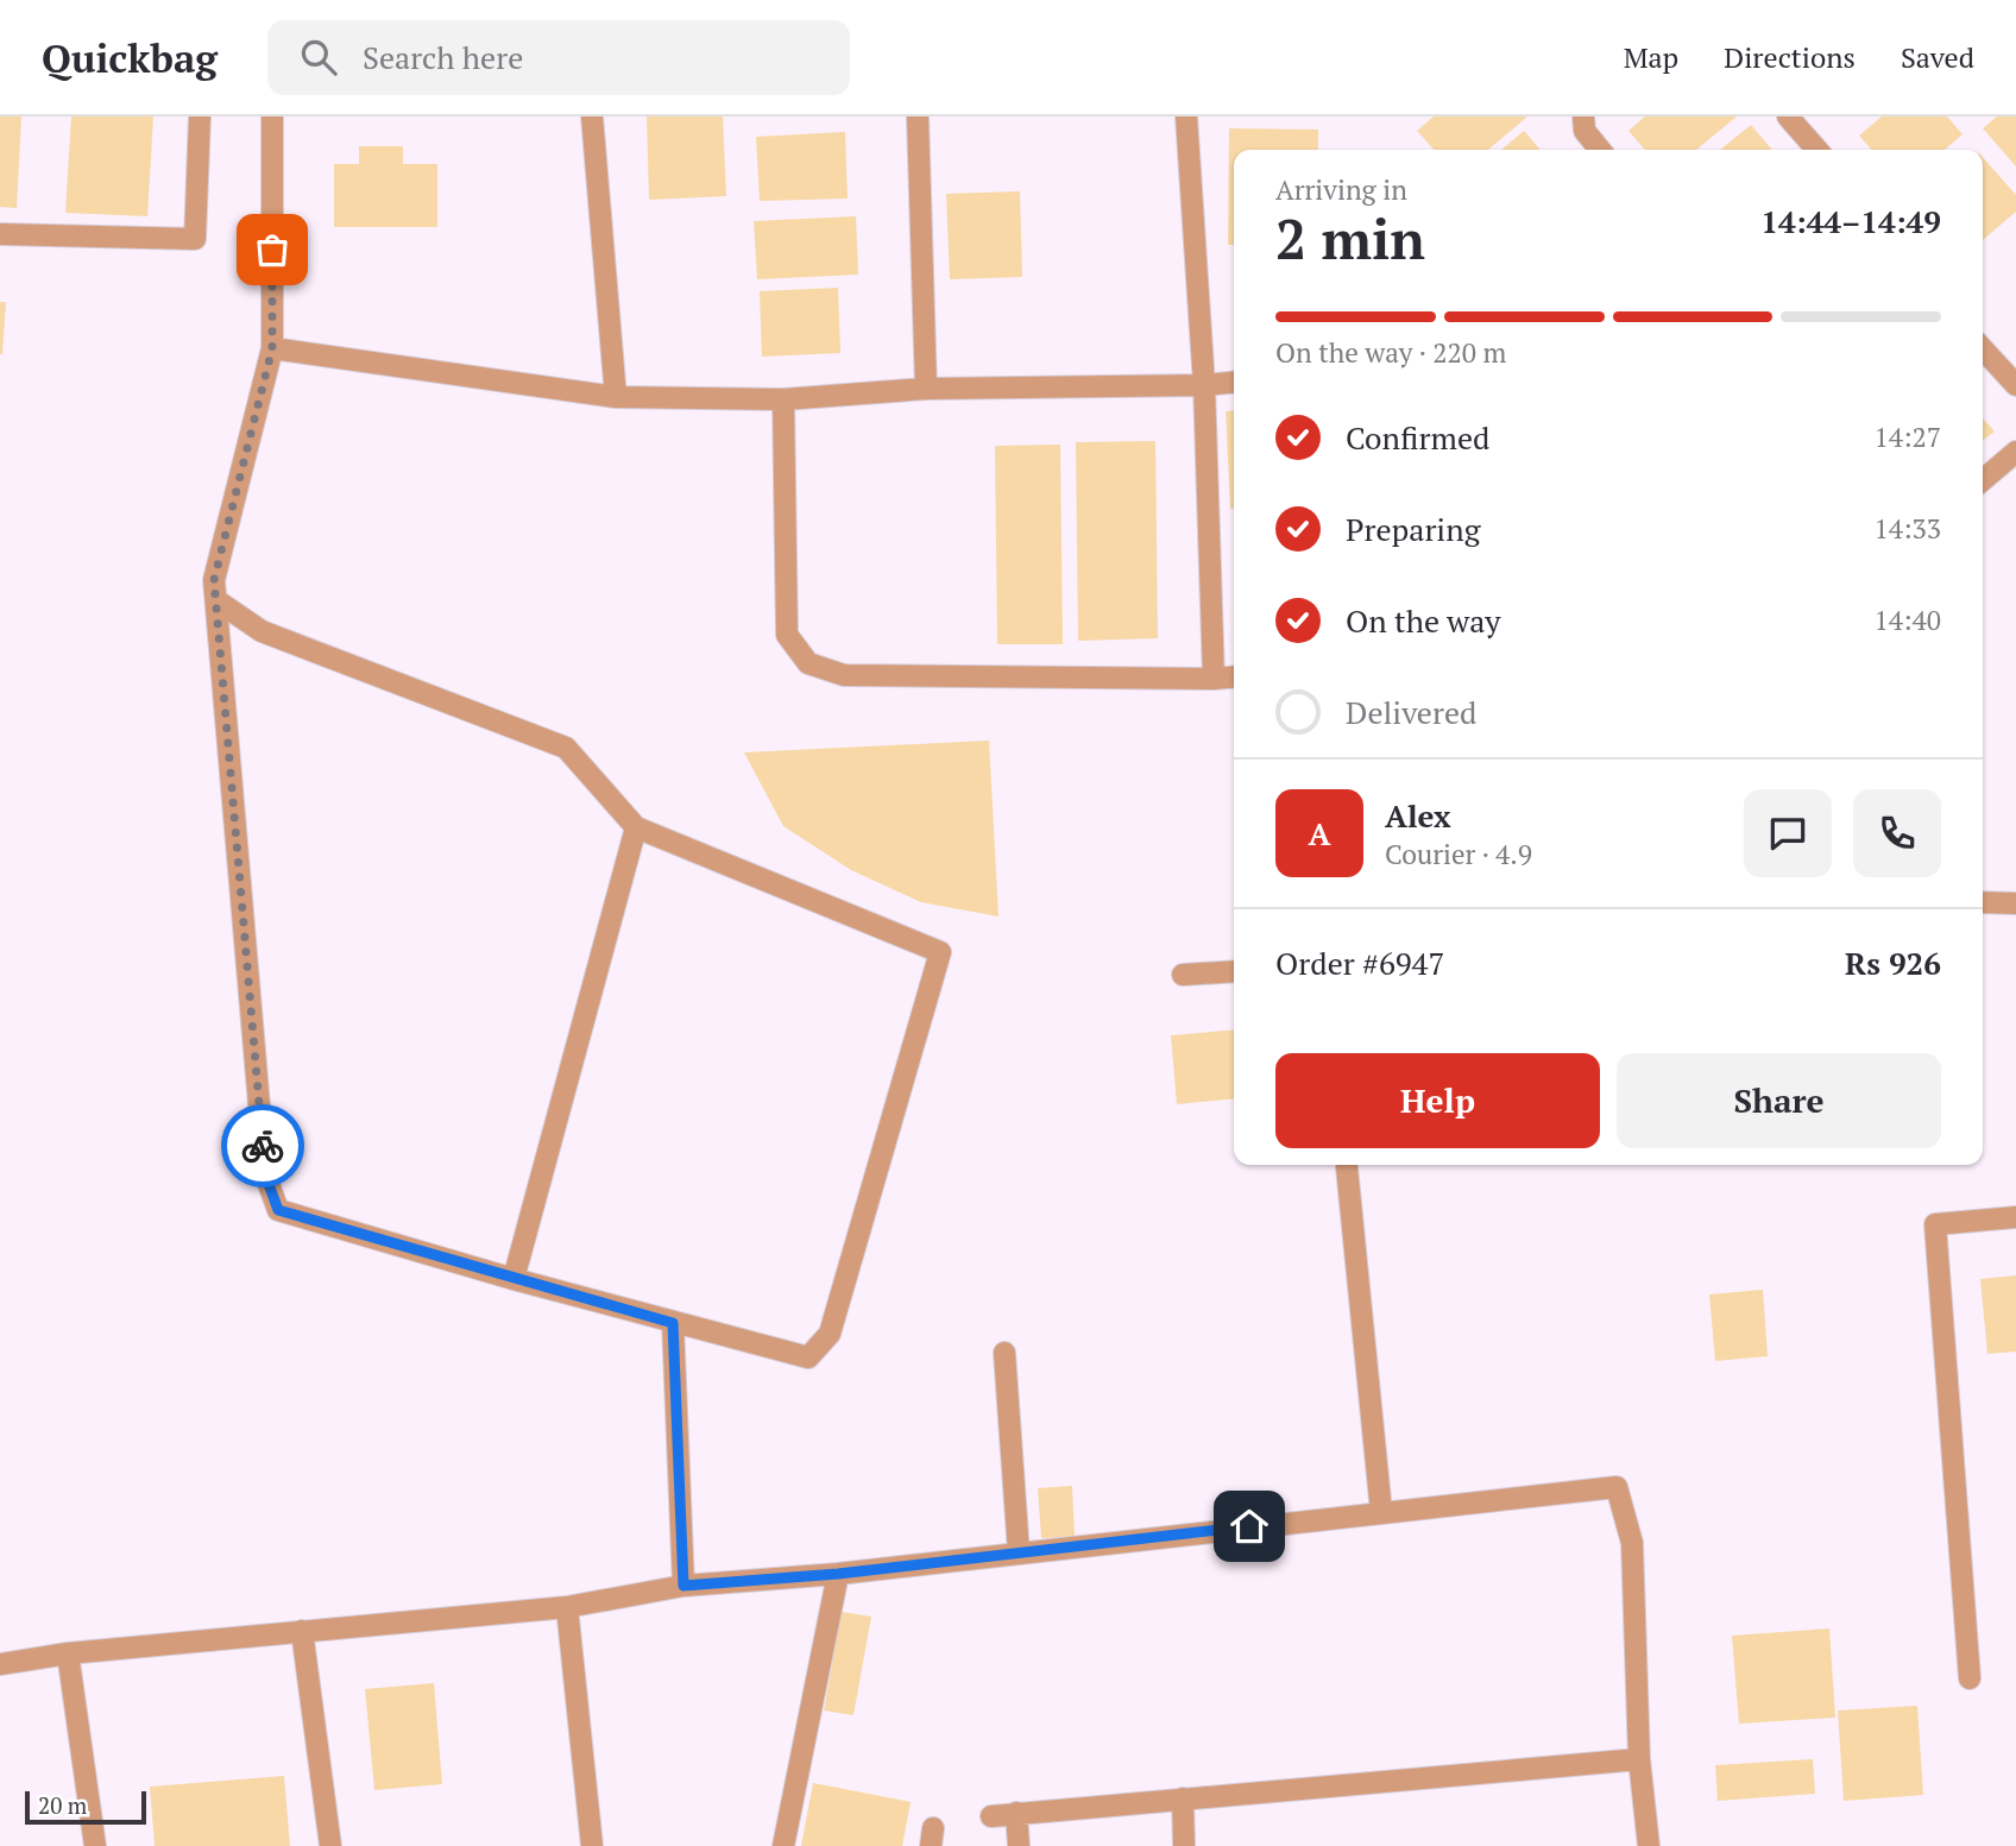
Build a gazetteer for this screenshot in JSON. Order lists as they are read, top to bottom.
{
  "scale_bar": "20 m",
  "page": {
    "header": "Quickbag",
    "search": "Search here",
    "nav": ["Map", "Directions", "Saved"],
    "heading": ["2 min", "Arriving in", "14:44–14:49"],
    "panel": [
      "Alex",
      "Courier · 4.9",
      "Order #6947",
      "Rs 926"
    ],
    "bar": "On the way · 220 m",
    "list": [
      ["Confirmed", "14:27"],
      ["Preparing", "14:33"],
      ["On the way", "14:40"],
      "Delivered"
    ],
    "round": "A",
    "buttons": ["Help", "Share"],
    "scale": "20 m"
  }
}
